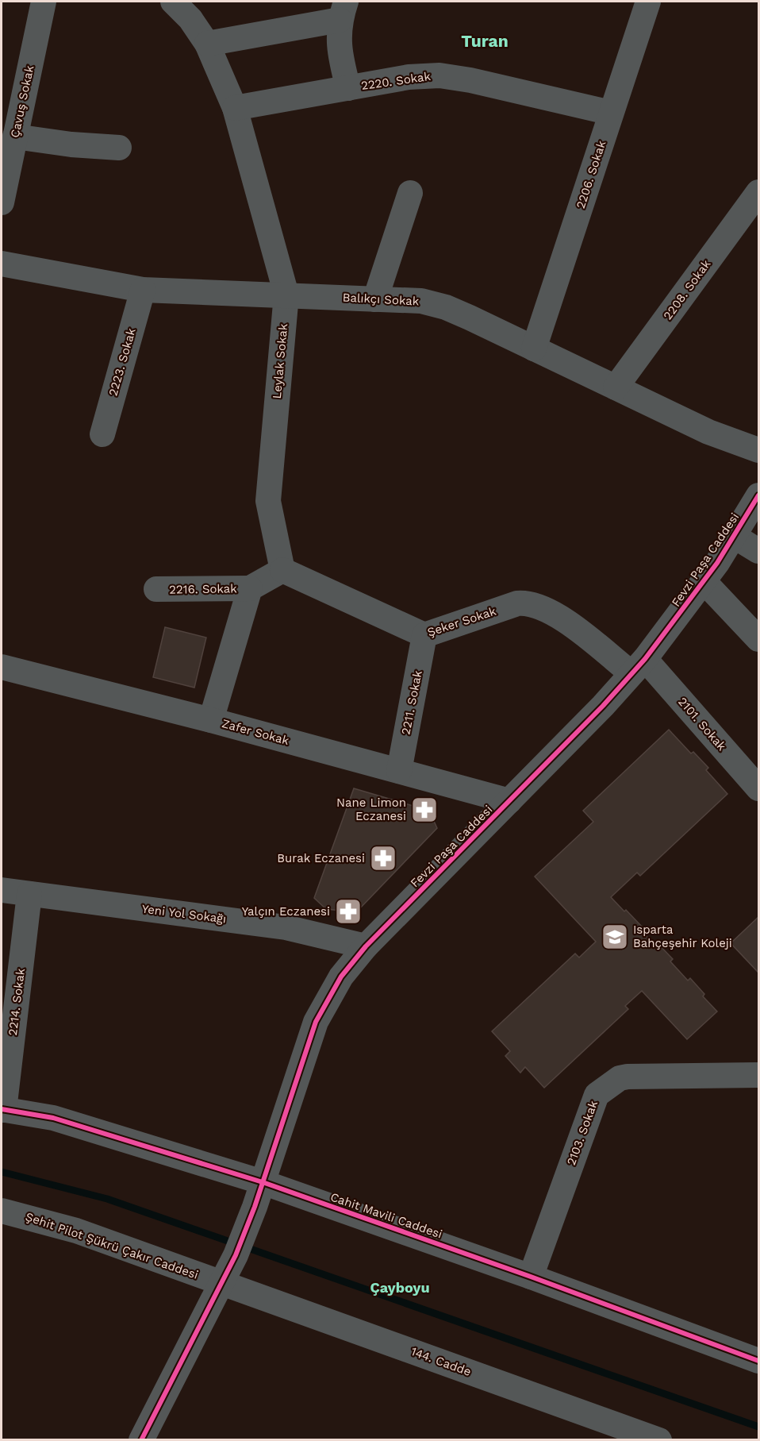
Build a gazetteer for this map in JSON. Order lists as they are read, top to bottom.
{
  "streets": {
    "street": [
      "2220. Sokak",
      "Çavuş Sokak",
      "2206. Sokak",
      "2208. Sokak",
      "Balıkçı Sokak",
      "Leylak Sokak",
      "2223. Sokak",
      "Fevzi Paşa Caddesi",
      "2216. Sokak",
      "Şeker Sokak",
      "2211. Sokak",
      "2101. Sokak",
      "Zafer Sokak",
      "Yeni Yol Sokağı",
      "2214. Sokak",
      "2103. Sokak",
      "Cahit Mavili Caddesi",
      "Şehit Pilot Şükrü Çakır Caddesi",
      "144. Cadde"
    ]
  },
  "crossings": [
    ["2220. Sokak", "2206. Sokak"],
    ["2220. Sokak", "Leylak Sokak"],
    ["2206. Sokak", "Balıkçı Sokak"],
    ["2208. Sokak", "Balıkçı Sokak"],
    ["Balıkçı Sokak", "Leylak Sokak"],
    ["Balıkçı Sokak", "2223. Sokak"],
    ["Leylak Sokak", "Şeker Sokak"],
    ["Fevzi Paşa Caddesi", "Şeker Sokak"],
    ["Fevzi Paşa Caddesi", "2101. Sokak"],
    ["Fevzi Paşa Caddesi", "Zafer Sokak"],
    ["Fevzi Paşa Caddesi", "Yeni Yol Sokağı"],
    ["Fevzi Paşa Caddesi", "Cahit Mavili Caddesi"],
    ["Fevzi Paşa Caddesi", "Şehit Pilot Şükrü Çakır Caddesi"],
    ["Fevzi Paşa Caddesi", "144. Cadde"],
    ["Şeker Sokak", "2211. Sokak"],
    ["Şeker Sokak", "2101. Sokak"],
    ["2211. Sokak", "Zafer Sokak"],
    ["Yeni Yol Sokağı", "2214. Sokak"],
    ["2214. Sokak", "Cahit Mavili Caddesi"],
    ["2103. Sokak", "Cahit Mavili Caddesi"],
    ["Şehit Pilot Şükrü Çakır Caddesi", "144. Cadde"]
  ],
  "districts": ["Turan", "Çayboyu"],
  "places": {
    "pharmacy": ["Nane Limon Eczanesi", "Burak Eczanesi", "Yalçın Eczanesi"],
    "school or university": ["Isparta Bahçeşehir Koleji"]
  }
}
